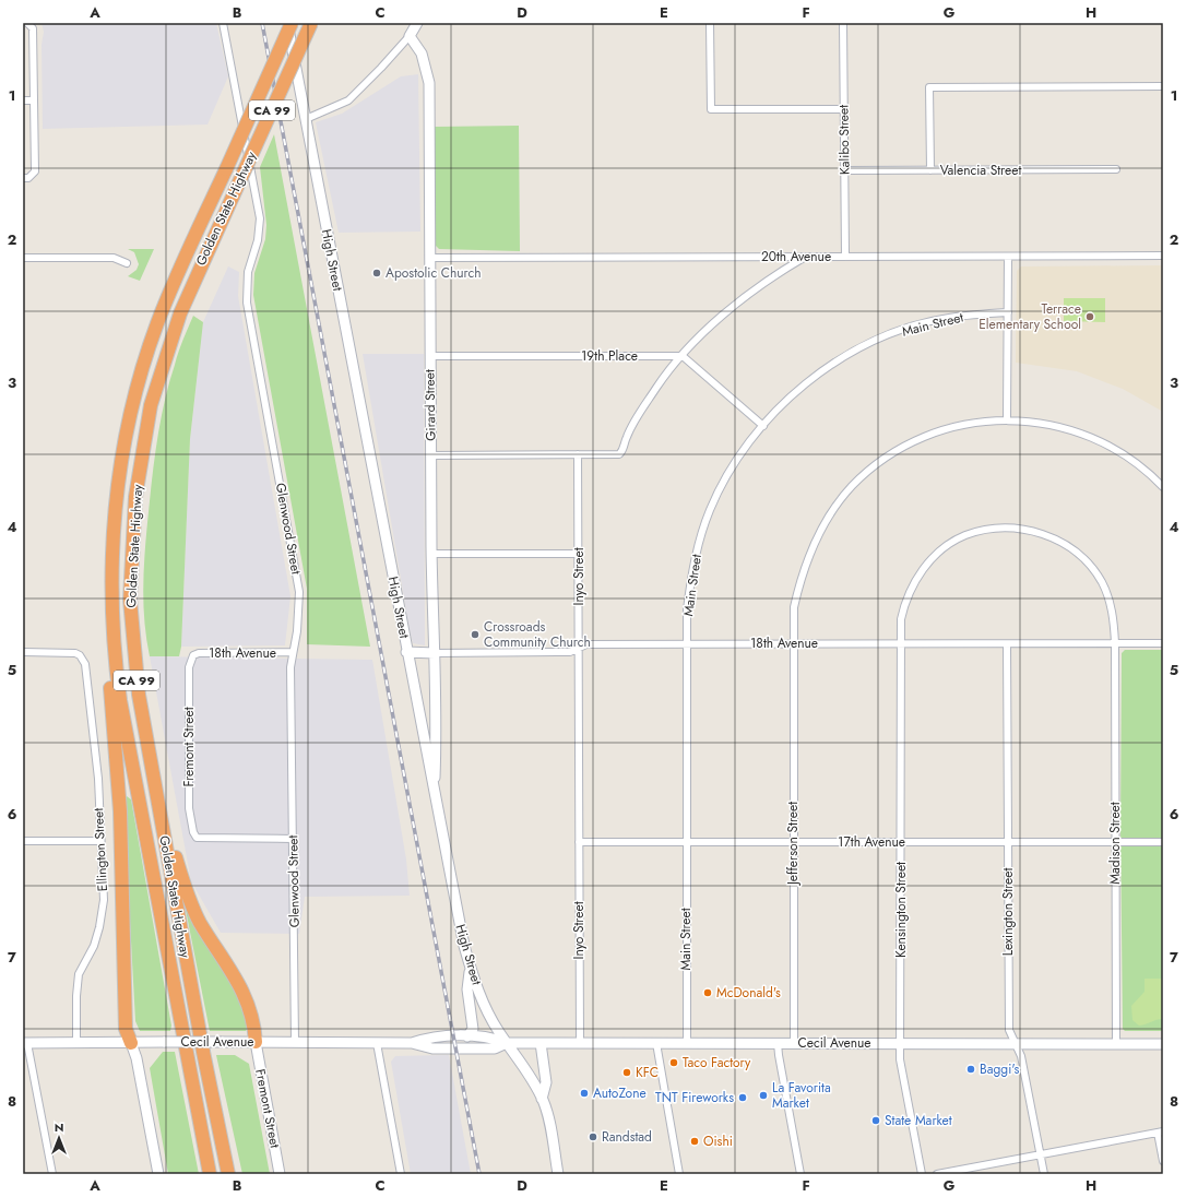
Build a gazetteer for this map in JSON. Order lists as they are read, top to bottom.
{
  "streets": {
    "highway": ["CA 99", "Golden State Highway"],
    "main road": [
      "High Street",
      "Girard Street",
      "18th Avenue",
      "Fremont Street",
      "Cecil Avenue"
    ],
    "street": [
      "Kalibo Street",
      "Valencia Street",
      "20th Avenue",
      "Main Street",
      "19th Place",
      "Glenwood Street",
      "Inyo Street",
      "17th Avenue",
      "Jefferson Street",
      "Madison Street",
      "Ellington Street",
      "Kensington Street",
      "Lexington Street"
    ]
  },
  "crossings": [
    ["Kalibo Street", "Valencia Street"],
    ["Kalibo Street", "20th Avenue"],
    ["20th Avenue", "Girard Street"],
    ["High Street", "Girard Street"],
    ["High Street", "18th Avenue"],
    ["High Street", "Cecil Avenue"],
    ["Main Street", "18th Avenue"],
    ["Main Street", "17th Avenue"],
    ["Main Street", "Cecil Avenue"],
    ["19th Place", "Girard Street"],
    ["Girard Street", "18th Avenue"],
    ["Glenwood Street", "18th Avenue"],
    ["Glenwood Street", "Fremont Street"],
    ["Glenwood Street", "Cecil Avenue"],
    ["Inyo Street", "18th Avenue"],
    ["Inyo Street", "17th Avenue"],
    ["Inyo Street", "Cecil Avenue"],
    ["18th Avenue", "Fremont Street"],
    ["18th Avenue", "Jefferson Street"],
    ["18th Avenue", "Madison Street"],
    ["18th Avenue", "Kensington Street"],
    ["18th Avenue", "Lexington Street"],
    ["Fremont Street", "Cecil Avenue"],
    ["17th Avenue", "Jefferson Street"],
    ["17th Avenue", "Madison Street"],
    ["17th Avenue", "Kensington Street"],
    ["17th Avenue", "Lexington Street"],
    ["Jefferson Street", "Cecil Avenue"],
    ["Madison Street", "Kensington Street"],
    ["Madison Street", "Cecil Avenue"],
    ["Ellington Street", "Cecil Avenue"],
    ["Kensington Street", "Cecil Avenue"],
    ["Lexington Street", "Cecil Avenue"]
  ],
  "places": [
    "Apostolic Church",
    "Terrace Elementary School",
    "Crossroads Community Church",
    "McDonald's",
    "Taco Factory",
    "Baggi's",
    "KFC",
    "AutoZone",
    "La Favorita Market",
    "TNT Fireworks",
    "State Market",
    "Randstad",
    "Oishi"
  ],
  "north": "top",
  "grid": {
    "columns": [
      "A",
      "B",
      "C",
      "D",
      "E",
      "F",
      "G",
      "H"
    ],
    "rows": [
      "1",
      "2",
      "3",
      "4",
      "5",
      "6",
      "7",
      "8"
    ]
  }
}
